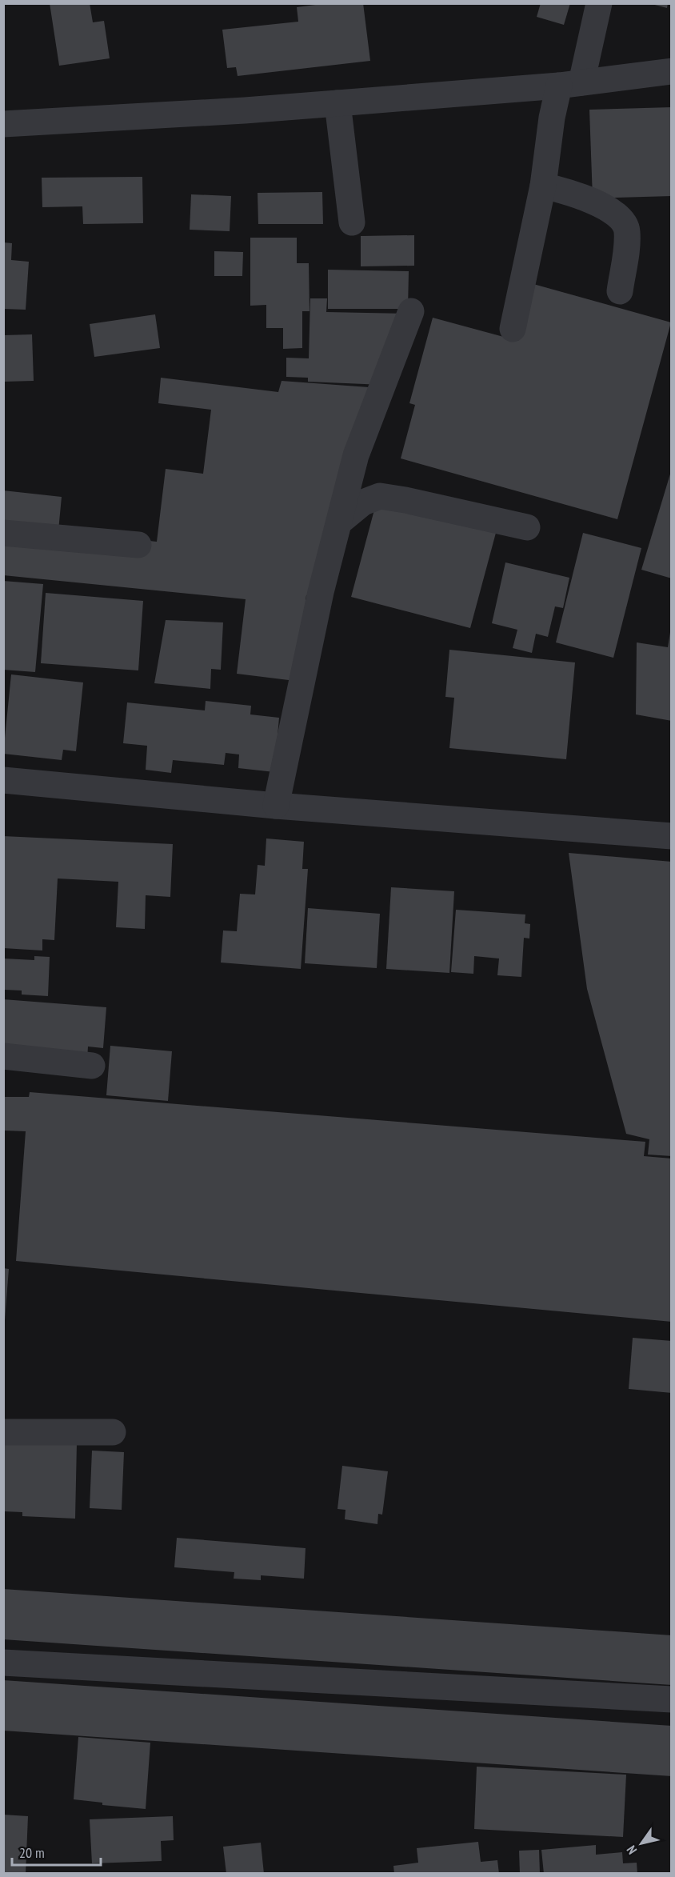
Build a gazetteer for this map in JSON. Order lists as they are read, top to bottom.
{
  "scale_bar": "20 m",
  "north": "bottom left"
}
